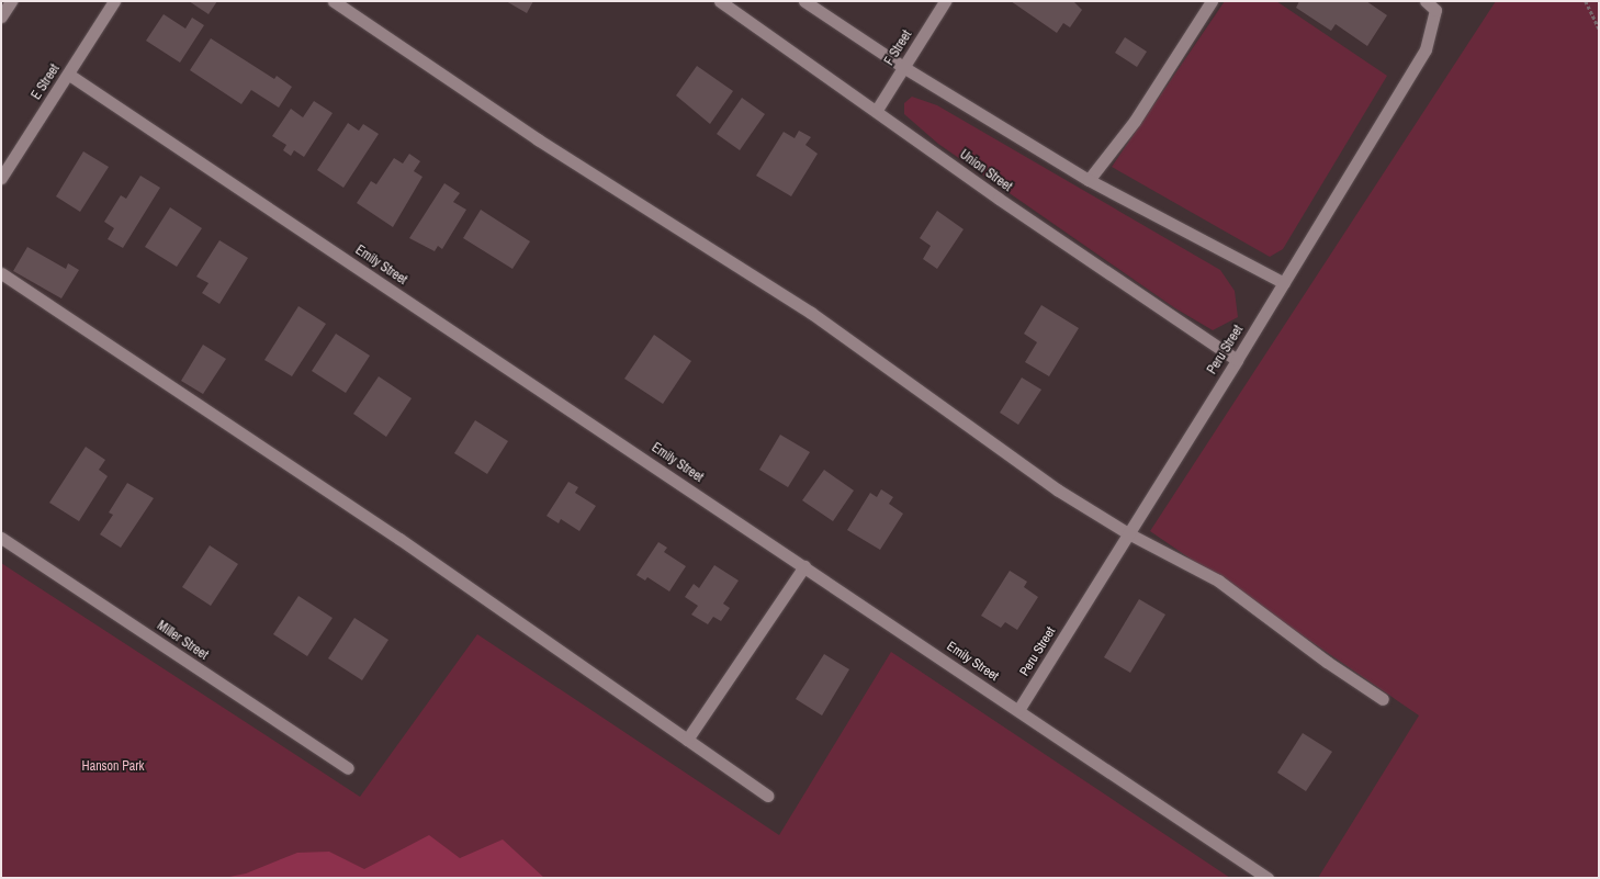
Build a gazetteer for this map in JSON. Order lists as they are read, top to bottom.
{
  "streets": {
    "street": [
      "F Street",
      "E Street",
      "Union Street",
      "Emily Street",
      "Peru Street",
      "Miller Street"
    ]
  },
  "crossings": [
    ["F Street", "Union Street"],
    ["E Street", "Emily Street"],
    ["Union Street", "Peru Street"],
    ["Emily Street", "Peru Street"]
  ],
  "parks": ["Hanson Park"]
}
